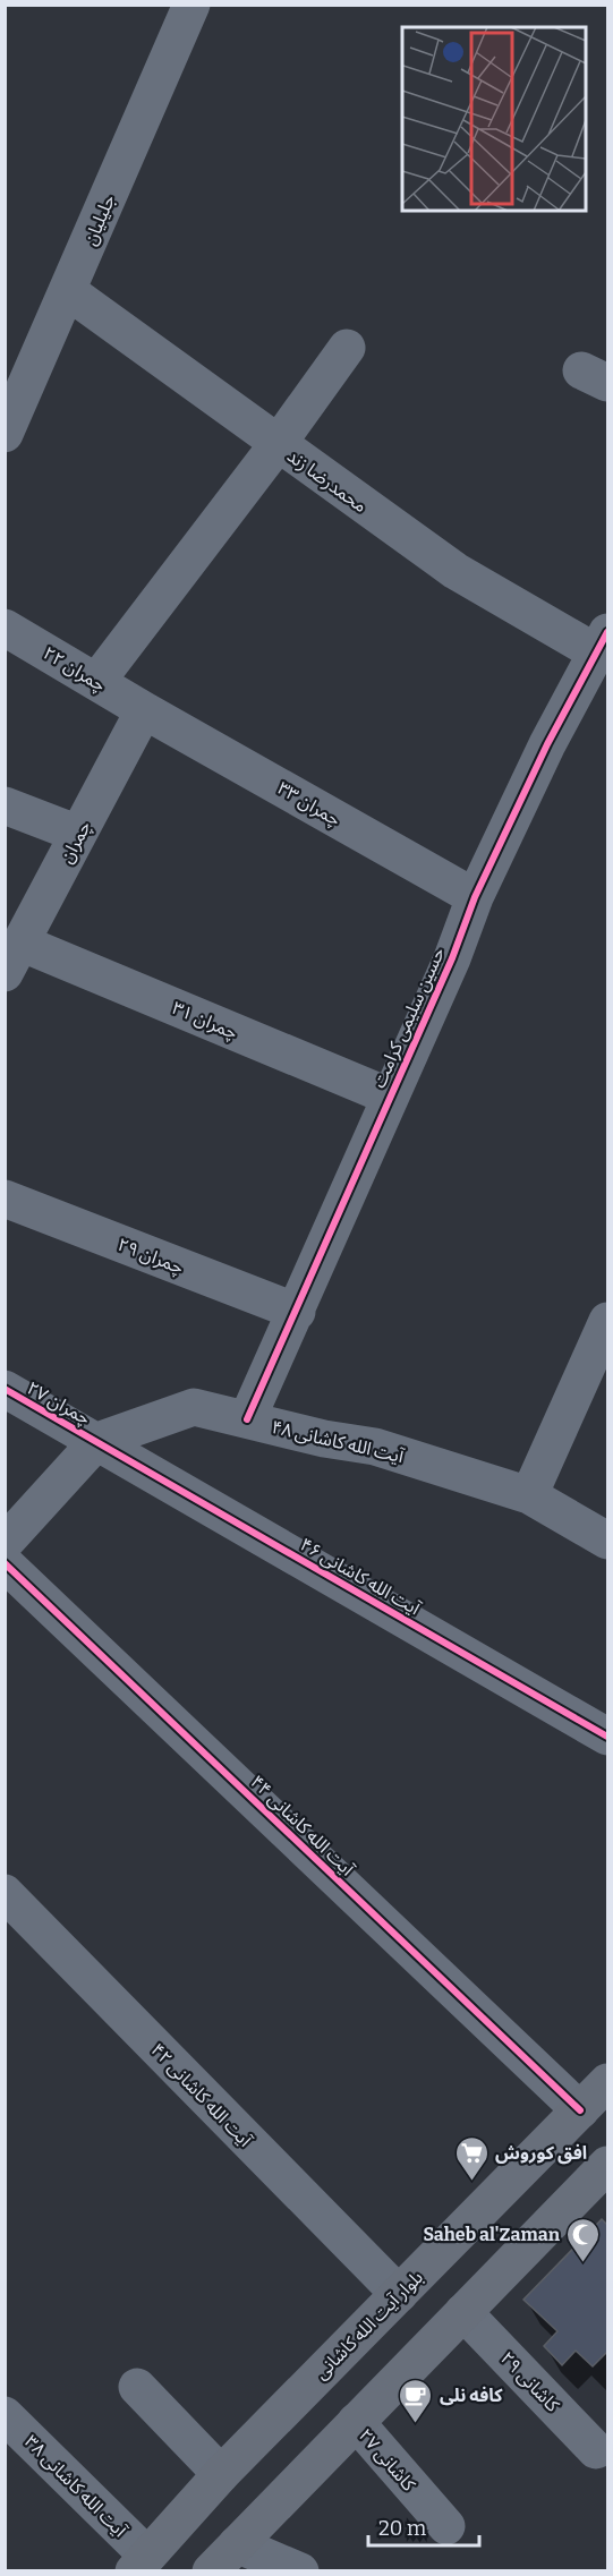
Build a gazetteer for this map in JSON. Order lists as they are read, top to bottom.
{
  "streets": {
    "main road": ["بلوار آیت الله کاشانی"],
    "street": [
      "جلیلیان",
      "محمدرضا زند",
      "چمران ۲۲",
      "چمران ۳۳",
      "چمران",
      "حسین سلیمی کرامت",
      "چمران ۳۱",
      "چمران ۲۹",
      "چمران ۲۷",
      "آیت الله کاشانی ۴۸",
      "آیت الله کاشانی ۴۶",
      "آیت الله کاشانی ۴۴",
      "آیت الله کاشانی ۴۲",
      "کاشانی ۲۹",
      "کاشانی ۲۷",
      "آیت الله کاشانی ۳۸"
    ]
  },
  "crossings": [
    ["جلیلیان", "محمدرضا زند"],
    ["محمدرضا زند", "حسین سلیمی کرامت"],
    ["چمران ۲۲", "چمران ۳۳"],
    ["چمران ۲۲", "چمران"],
    ["چمران ۳۳", "چمران"],
    ["چمران ۳۳", "حسین سلیمی کرامت"],
    ["چمران", "چمران ۳۱"],
    ["حسین سلیمی کرامت", "چمران ۳۱"],
    ["حسین سلیمی کرامت", "چمران ۲۹"],
    ["حسین سلیمی کرامت", "آیت الله کاشانی ۴۸"],
    ["چمران ۲۷", "آیت الله کاشانی ۴۸"],
    ["چمران ۲۷", "آیت الله کاشانی ۴۶"],
    ["آیت الله کاشانی ۴۸", "آیت الله کاشانی ۴۶"],
    ["آیت الله کاشانی ۴۴", "بلوار آیت الله کاشانی"],
    ["آیت الله کاشانی ۴۲", "بلوار آیت الله کاشانی"],
    ["بلوار آیت الله کاشانی", "آیت الله کاشانی ۳۸"]
  ],
  "places": {
    "supermarket": ["افق کوروش"],
    "mosque": ["Saheb al'Zaman"],
    "cafe": ["کافه نلی"]
  },
  "scale_bar": "20 m"
}
